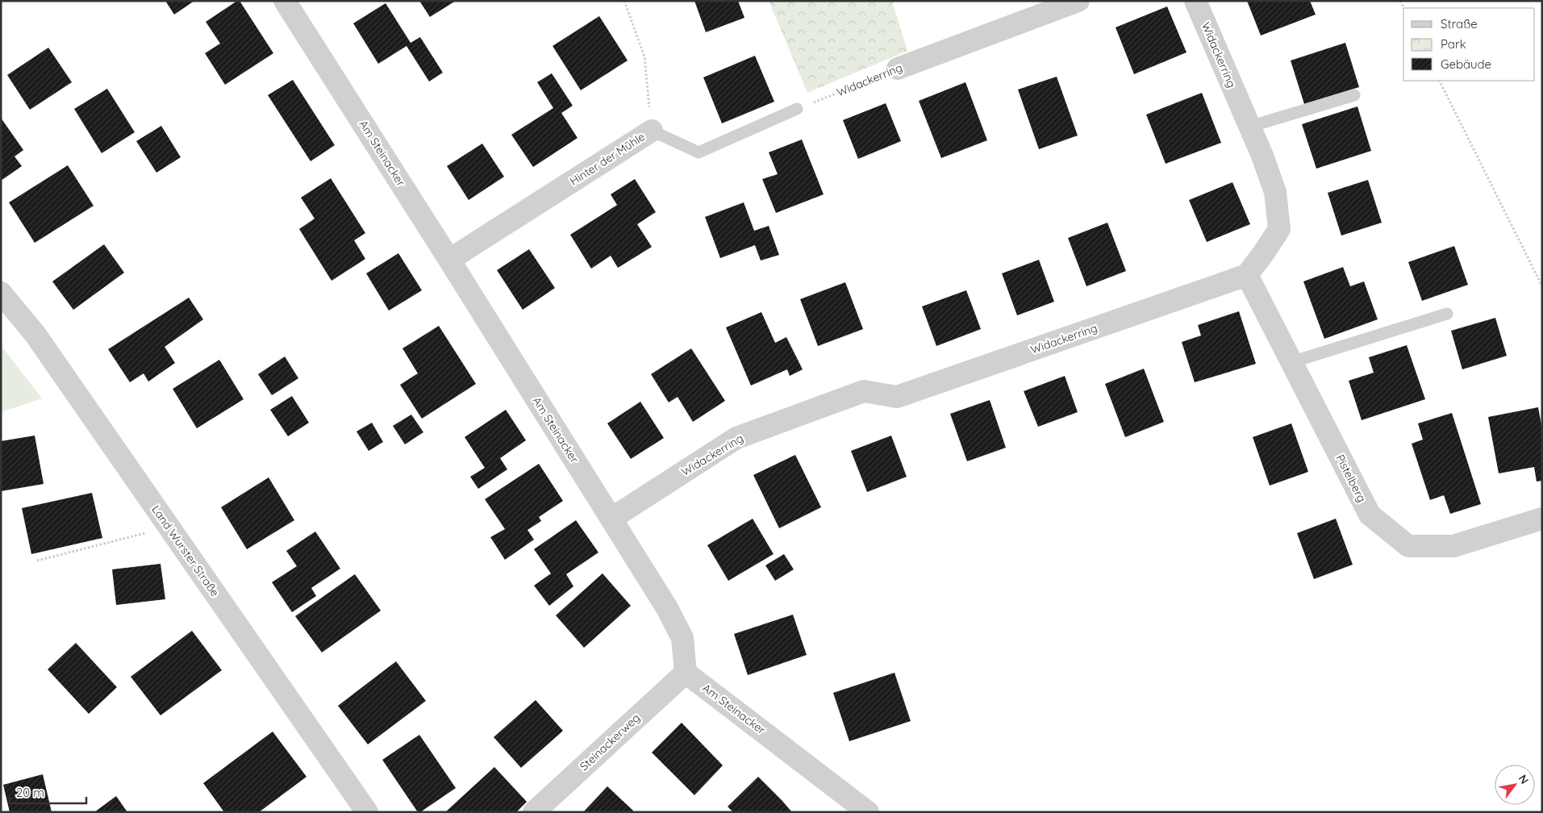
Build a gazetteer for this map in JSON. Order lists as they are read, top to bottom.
{
  "streets": {
    "street": [
      "Widackerring",
      "Am Steinacker",
      "Hinter der Mühle",
      "Pistelberg",
      "Land Wurster Straße",
      "Steinackerweg"
    ]
  },
  "crossings": [
    ["Widackerring", "Am Steinacker"],
    ["Widackerring", "Hinter der Mühle"],
    ["Widackerring", "Pistelberg"],
    ["Am Steinacker", "Hinter der Mühle"],
    ["Am Steinacker", "Steinackerweg"]
  ],
  "legend": ["Straße", "Park", "Gebäude"],
  "scale_bar": "20 m",
  "north": "top right"
}
